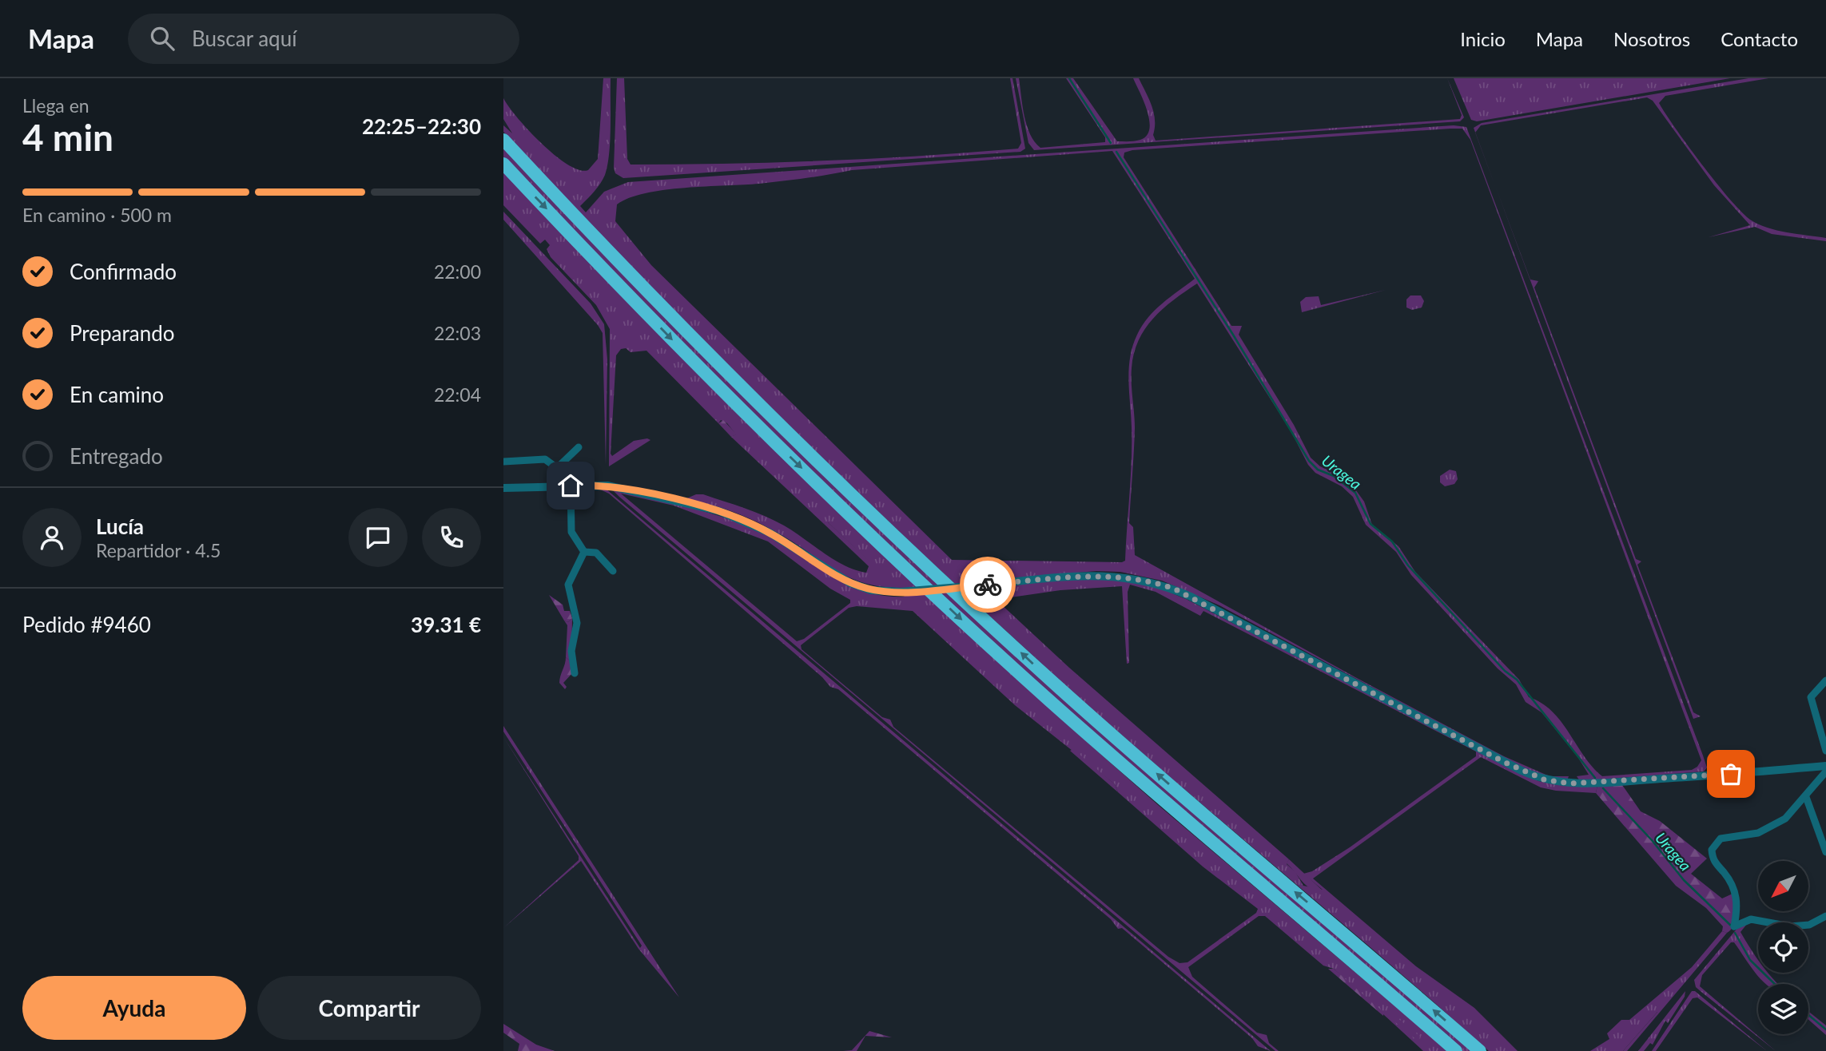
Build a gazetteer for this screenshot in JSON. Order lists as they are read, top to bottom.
{
  "water": ["Uragea"],
  "north": "bottom left",
  "page": {
    "header": "Mapa",
    "search": "Buscar aquí",
    "nav": [
      "Inicio",
      "Mapa",
      "Nosotros",
      "Contacto"
    ],
    "heading": ["4 min", "Llega en", "22:25–22:30"],
    "panel": [
      "Lucía",
      "Repartidor · 4.5",
      "Pedido #9460",
      "39.31 €"
    ],
    "bar": "En camino · 500 m",
    "list": [
      ["Confirmado", "22:00"],
      ["Preparando", "22:03"],
      ["En camino", "22:04"],
      "Entregado"
    ],
    "buttons": ["Ayuda", "Compartir"]
  }
}
